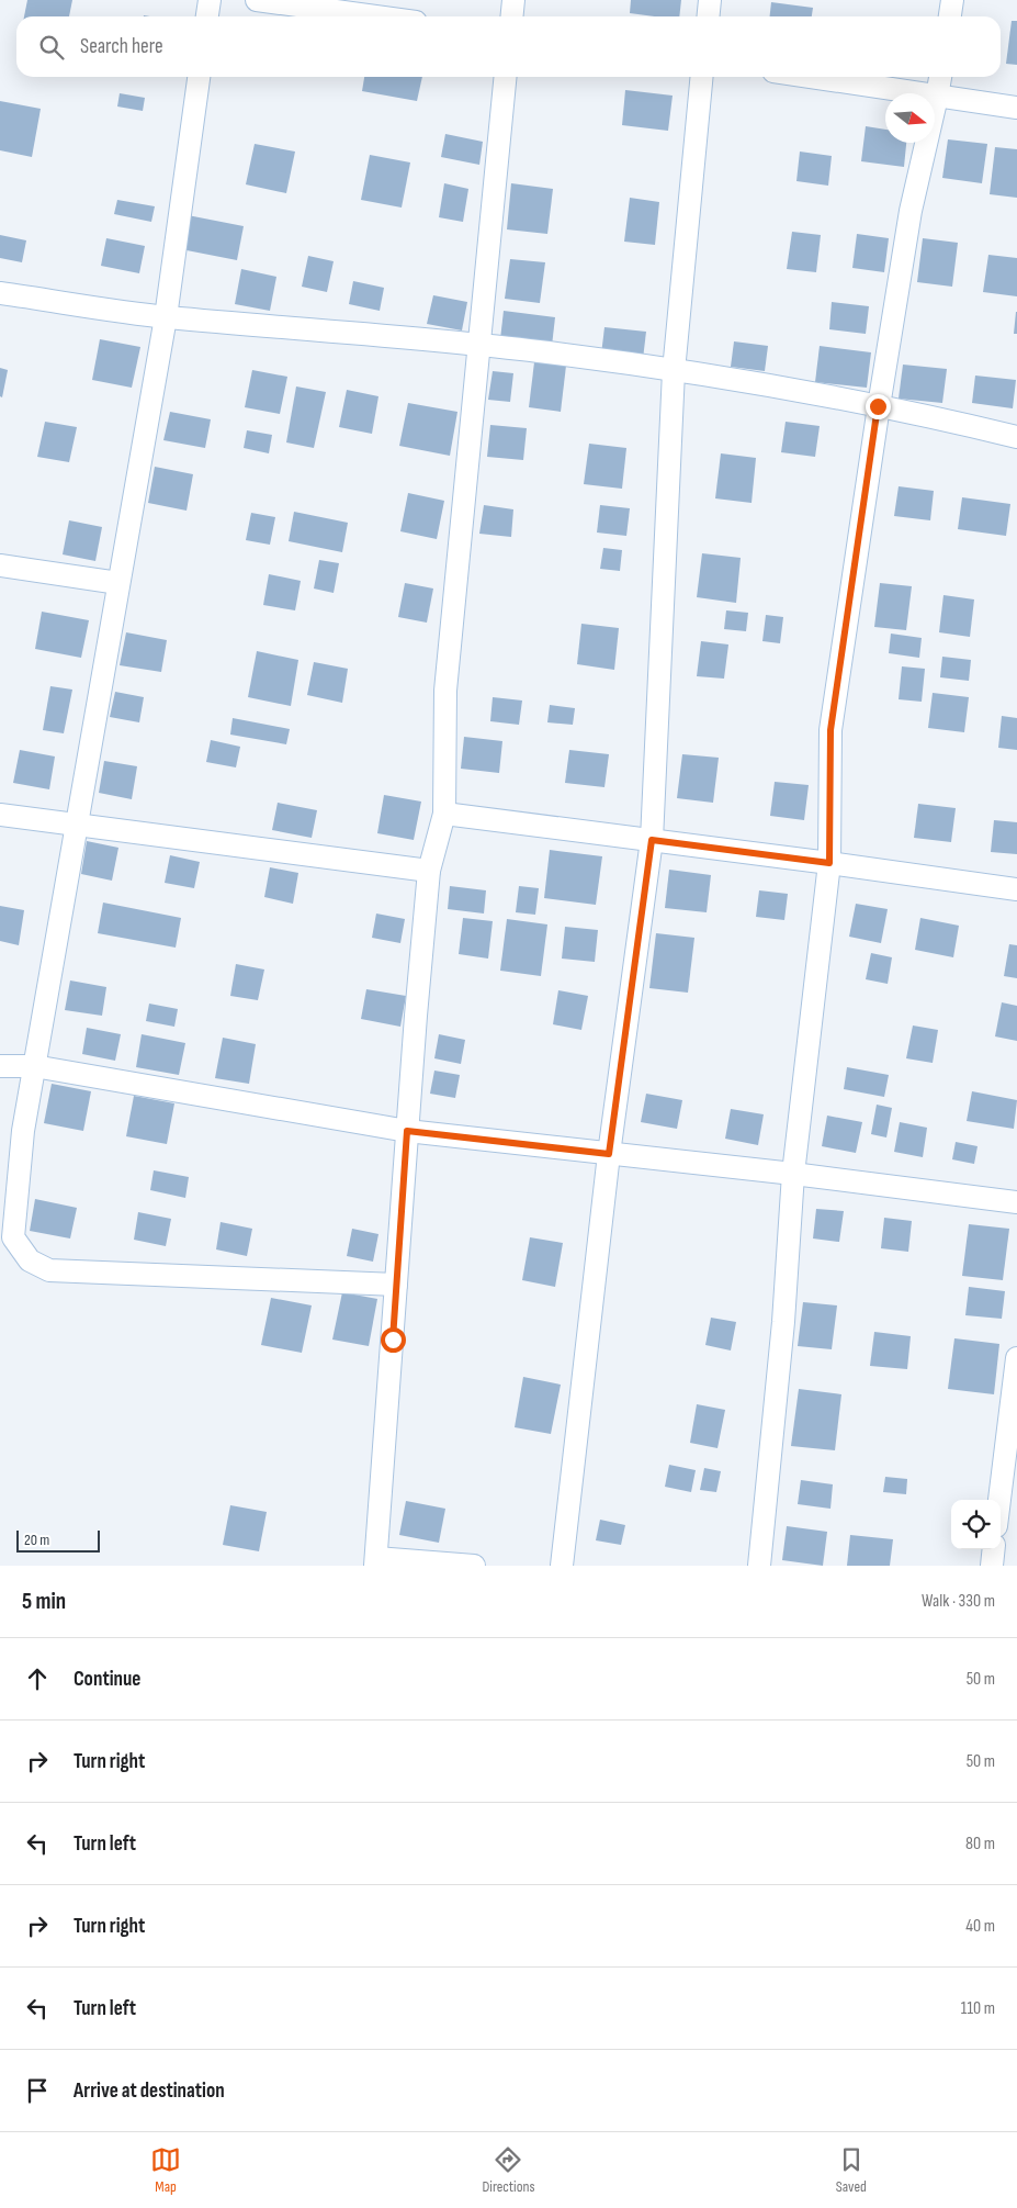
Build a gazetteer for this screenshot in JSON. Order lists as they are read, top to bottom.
{
  "scale_bar": "20 m",
  "north": "right",
  "page": {
    "search": "Search here",
    "scale": "20 m",
    "heading": ["5 min", "Walk · 330 m"],
    "list": [
      ["Continue", "50 m"],
      ["Turn right", "50 m"],
      ["Turn left", "80 m"],
      ["Turn right", "40 m"],
      ["Turn left", "110 m"],
      "Arrive at destination"
    ],
    "nav": ["Map", "Directions", "Saved"]
  }
}
